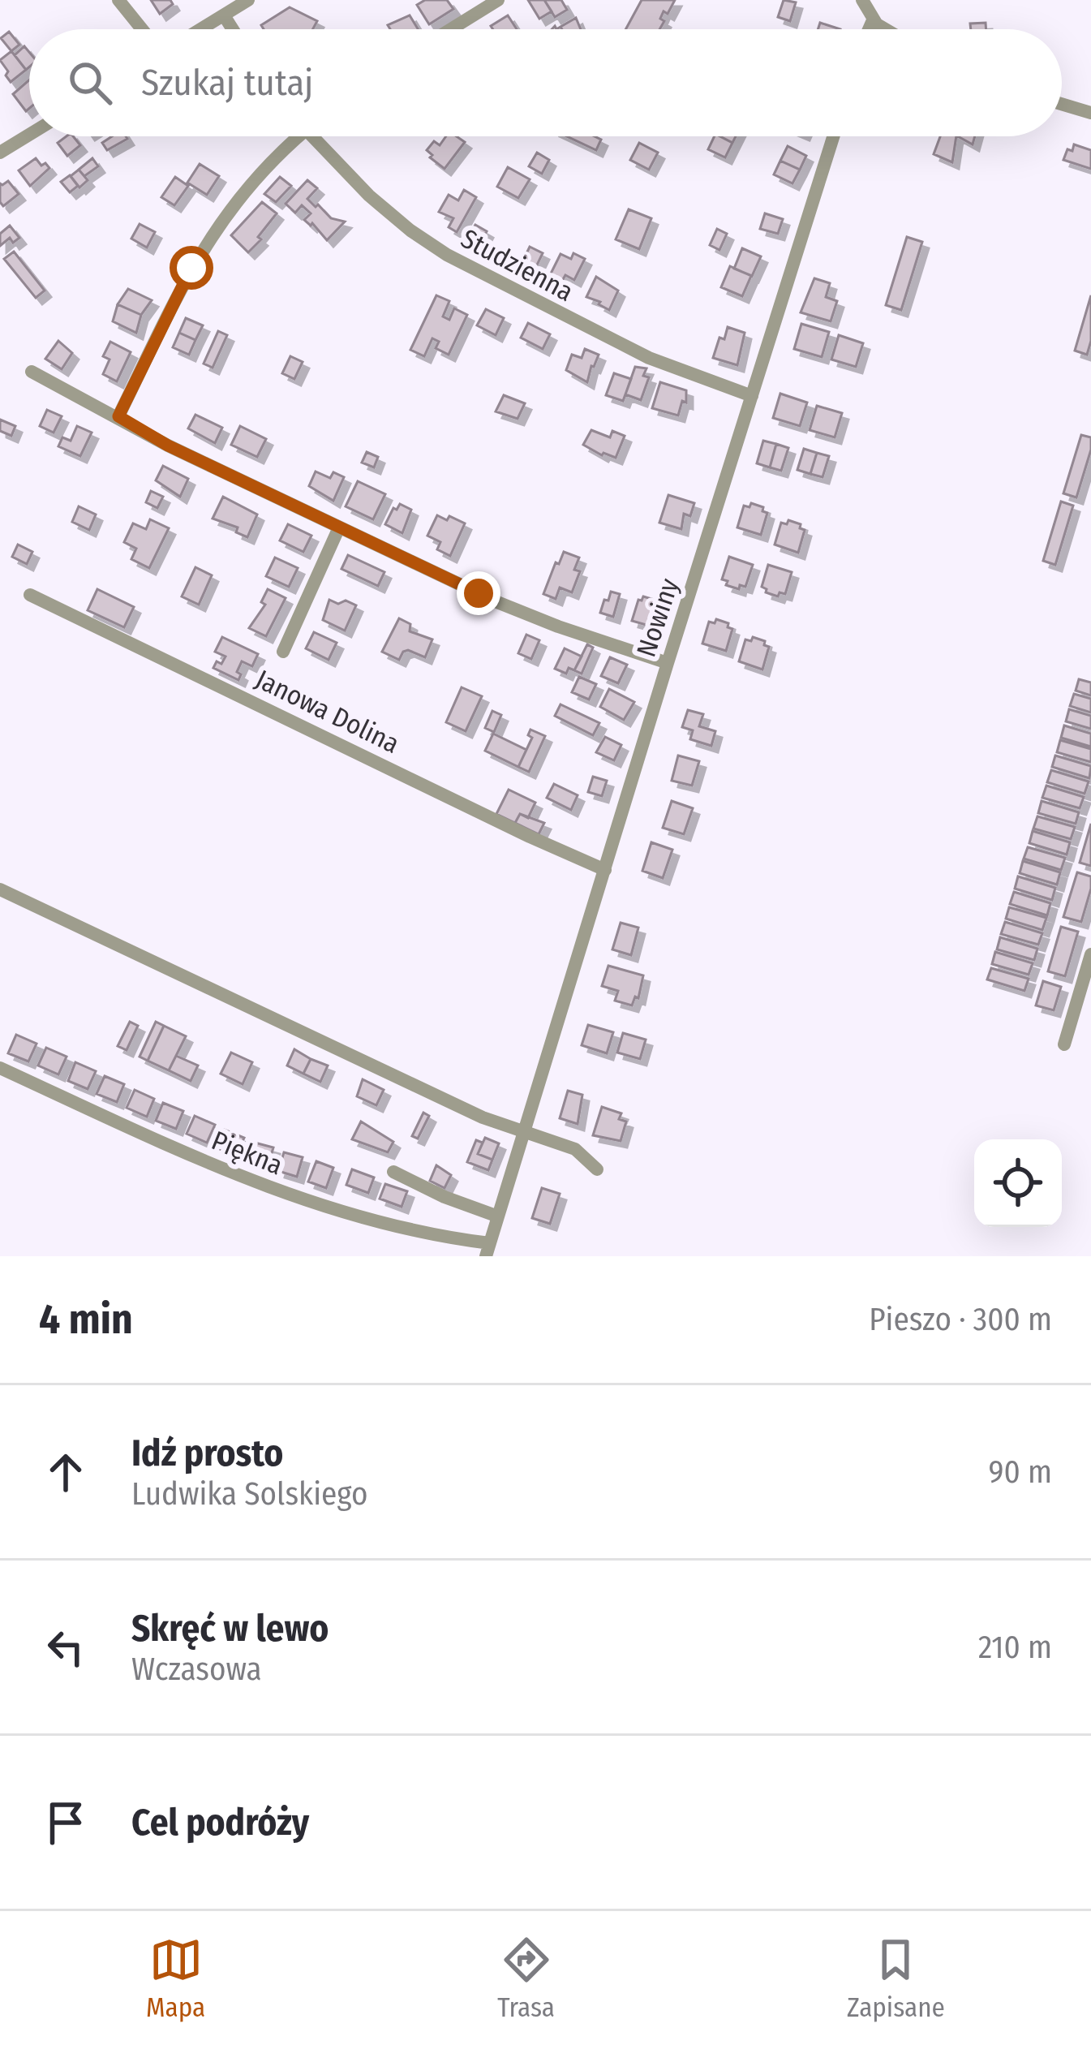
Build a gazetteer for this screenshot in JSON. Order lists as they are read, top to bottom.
{
  "streets": {
    "street": [
      "Studzienna",
      "Nowiny",
      "Janowa Dolina",
      "Piękna"
    ]
  },
  "crossings": [
    ["Studzienna", "Nowiny"],
    ["Nowiny", "Janowa Dolina"],
    ["Nowiny", "Piękna"]
  ],
  "page": {
    "search": "Szukaj tutaj",
    "heading": ["4 min", "Pieszo · 300 m"],
    "list": [
      ["Idź prosto", "Ludwika Solskiego", "90 m"],
      ["Skręć w lewo", "Wczasowa", "210 m"],
      "Cel podróży"
    ],
    "nav": ["Mapa", "Trasa", "Zapisane"]
  }
}
